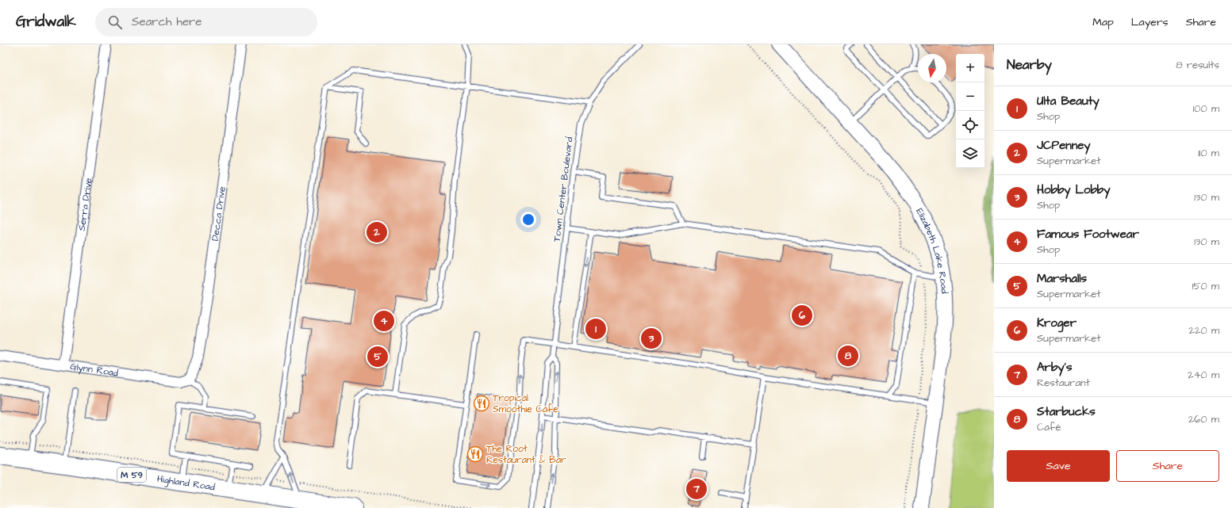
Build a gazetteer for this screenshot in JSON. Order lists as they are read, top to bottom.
{
  "streets": {
    "highway": ["M 59", "Highland Road"],
    "street": [
      "Serra Drive",
      "Decca Drive",
      "Elizabeth Lake Road",
      "Glynn Road"
    ],
    "lane": ["Town Center Boulevard"]
  },
  "crossings": [
    ["Serra Drive", "Glynn Road"],
    ["Decca Drive", "Glynn Road"]
  ],
  "places": {
    "restaurant": ["Tropical Smoothie Cafe", "The Root Restaurant & Bar"]
  },
  "north": "bottom",
  "page": {
    "header": "Gridwalk",
    "search": "Search here",
    "nav": ["Map", "Layers", "Share"],
    "heading": ["Nearby", "8 results"],
    "map_buttons": ["+", "−"],
    "list": [
      {
        "mark": "1",
        "name": "Ulta Beauty",
        "note": "Shop",
        "value": "100 m"
      },
      {
        "mark": "2",
        "name": "JCPenney",
        "note": "Supermarket",
        "value": "110 m"
      },
      {
        "mark": "3",
        "name": "Hobby Lobby",
        "note": "Shop",
        "value": "130 m"
      },
      {
        "mark": "4",
        "name": "Famous Footwear",
        "note": "Shop",
        "value": "130 m"
      },
      {
        "mark": "5",
        "name": "Marshalls",
        "note": "Supermarket",
        "value": "150 m"
      },
      {
        "mark": "6",
        "name": "Kroger",
        "note": "Supermarket",
        "value": "220 m"
      },
      {
        "mark": "7",
        "name": "Arby's",
        "note": "Restaurant",
        "value": "240 m"
      },
      {
        "mark": "8",
        "name": "Starbucks",
        "note": "Café",
        "value": "260 m"
      }
    ],
    "pins": [
      "2",
      "6",
      "4",
      "1",
      "3",
      "8",
      "5",
      "7"
    ],
    "buttons": ["Save", "Share"]
  }
}
